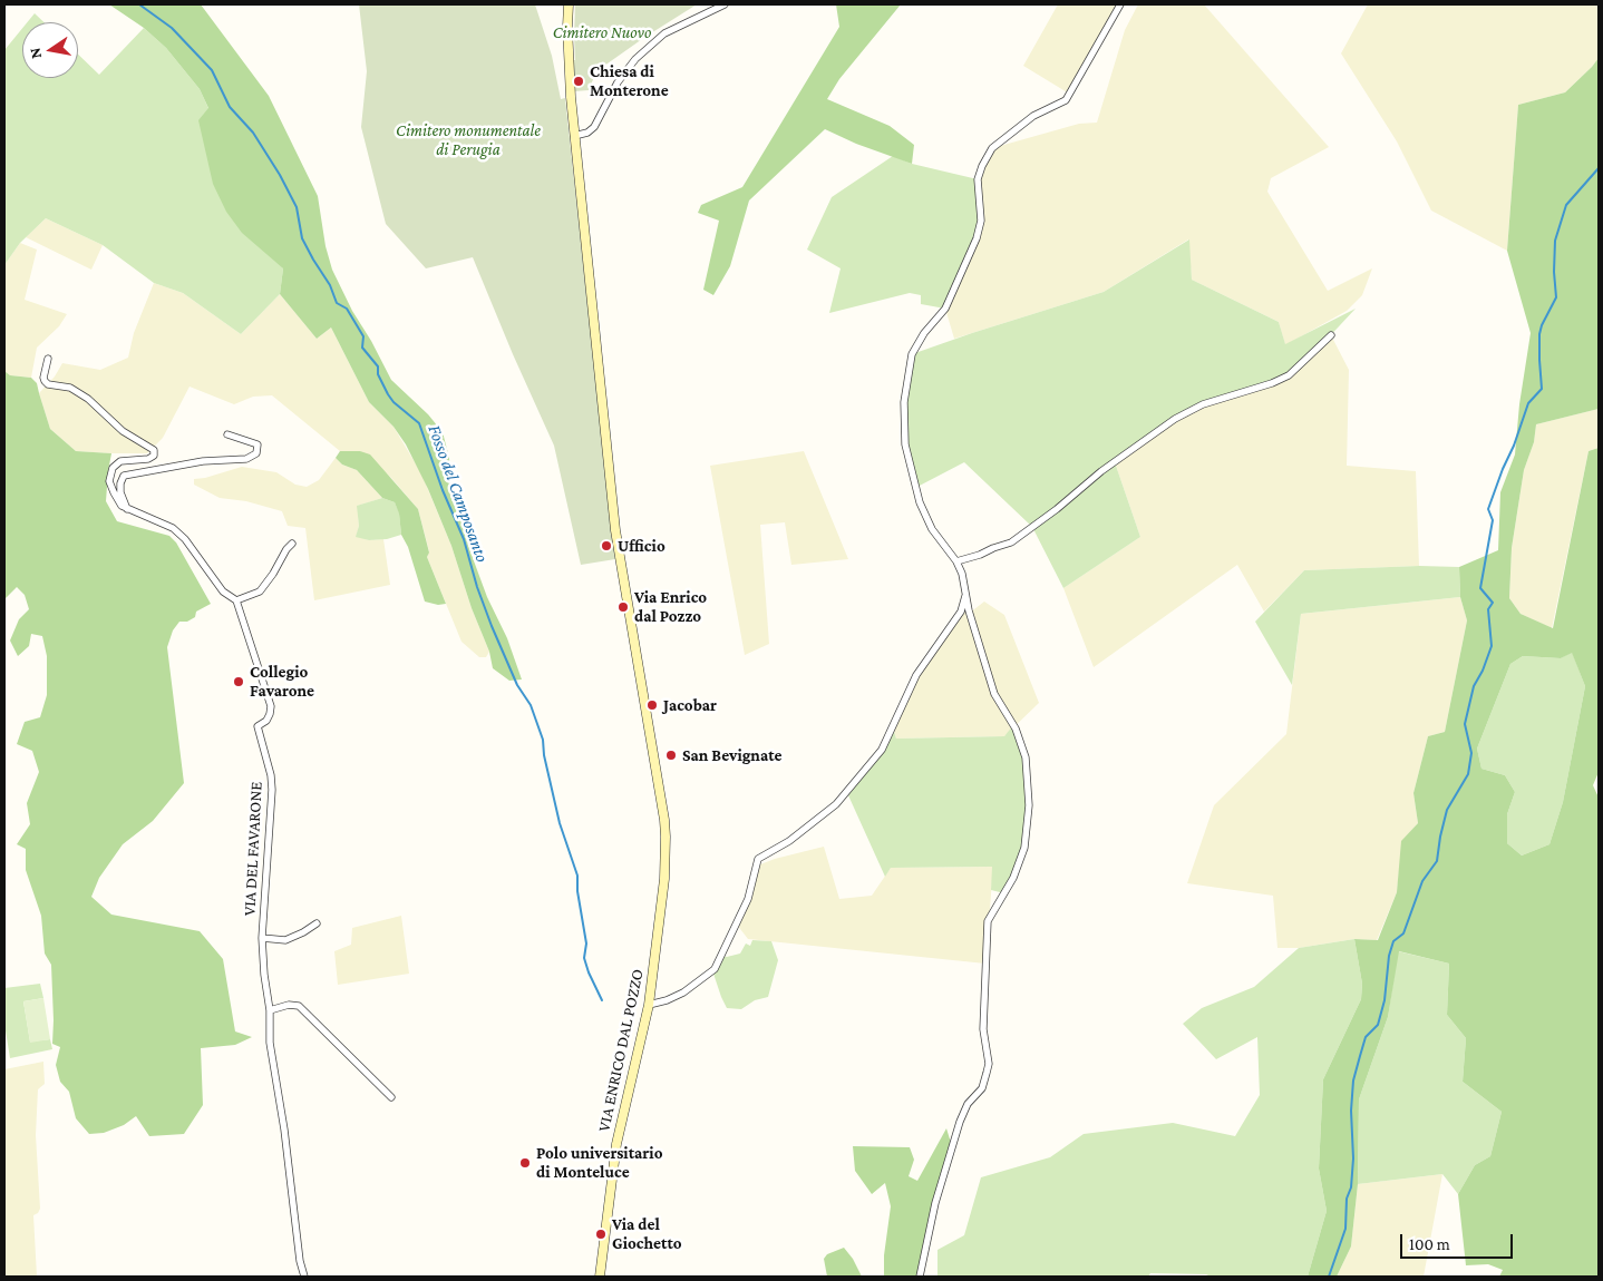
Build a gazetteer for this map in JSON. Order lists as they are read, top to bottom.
{
  "streets": {
    "street": ["VIA DEL FAVARONE", "VIA ENRICO DAL POZZO"]
  },
  "water": ["Fosso del Camposanto"],
  "parks": ["Cimitero Nuovo", "Cimitero monumentale di Perugia"],
  "places": [
    "Chiesa di Monterone",
    "Ufficio",
    "Via Enrico dal Pozzo",
    "Collegio Favarone",
    "Jacobar",
    "San Bevignate",
    "Polo universitario di Monteluce",
    "Via del Giochetto"
  ],
  "scale_bar": "100 m",
  "north": "left"
}
